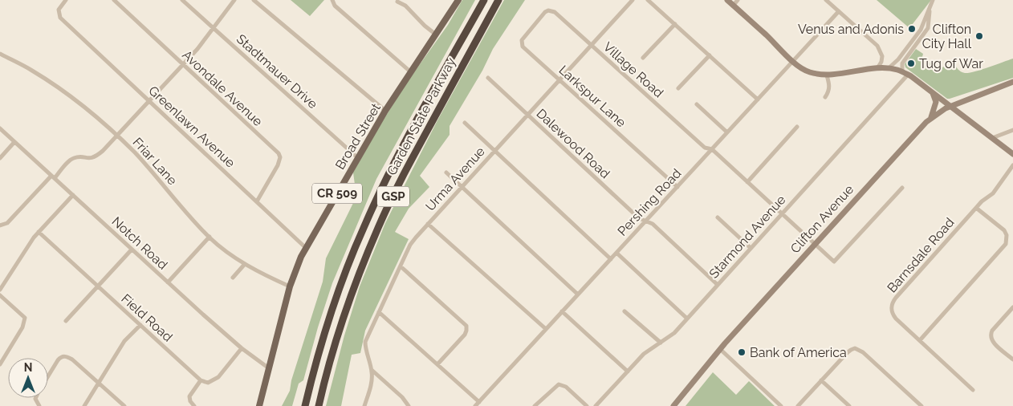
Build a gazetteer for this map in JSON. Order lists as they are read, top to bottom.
{
  "streets": {
    "highway": ["Garden State Parkway", "GSP"],
    "main road": ["Broad Street", "CR 509", "Clifton Avenue"],
    "street": [
      "Village Road",
      "Stadtmauer Drive",
      "Avondale Avenue",
      "Larkspur Lane",
      "Greenlawn Avenue",
      "Dalewood Road",
      "Friar Lane",
      "Urma Avenue",
      "Pershing Road",
      "Starmond Avenue",
      "Notch Road",
      "Barnsdale Road",
      "Field Road"
    ]
  },
  "crossings": [
    ["Village Road", "Larkspur Lane"],
    ["Village Road", "Urma Avenue"],
    ["Village Road", "Pershing Road"],
    ["Village Road", "Clifton Avenue"],
    ["Village Road", "Starmond Avenue"],
    ["Stadtmauer Drive", "Broad Street"],
    ["Avondale Avenue", "Greenlawn Avenue"],
    ["Larkspur Lane", "Urma Avenue"],
    ["Larkspur Lane", "Pershing Road"],
    ["Greenlawn Avenue", "Broad Street"],
    ["Broad Street", "Friar Lane"],
    ["Broad Street", "Notch Road"],
    ["Dalewood Road", "Urma Avenue"],
    ["Dalewood Road", "Pershing Road"],
    ["Dalewood Road", "Starmond Avenue"]
  ],
  "places": [
    "Venus and Adonis",
    "Clifton City Hall",
    "Tug of War",
    "Bank of America"
  ],
  "north": "top"
}
